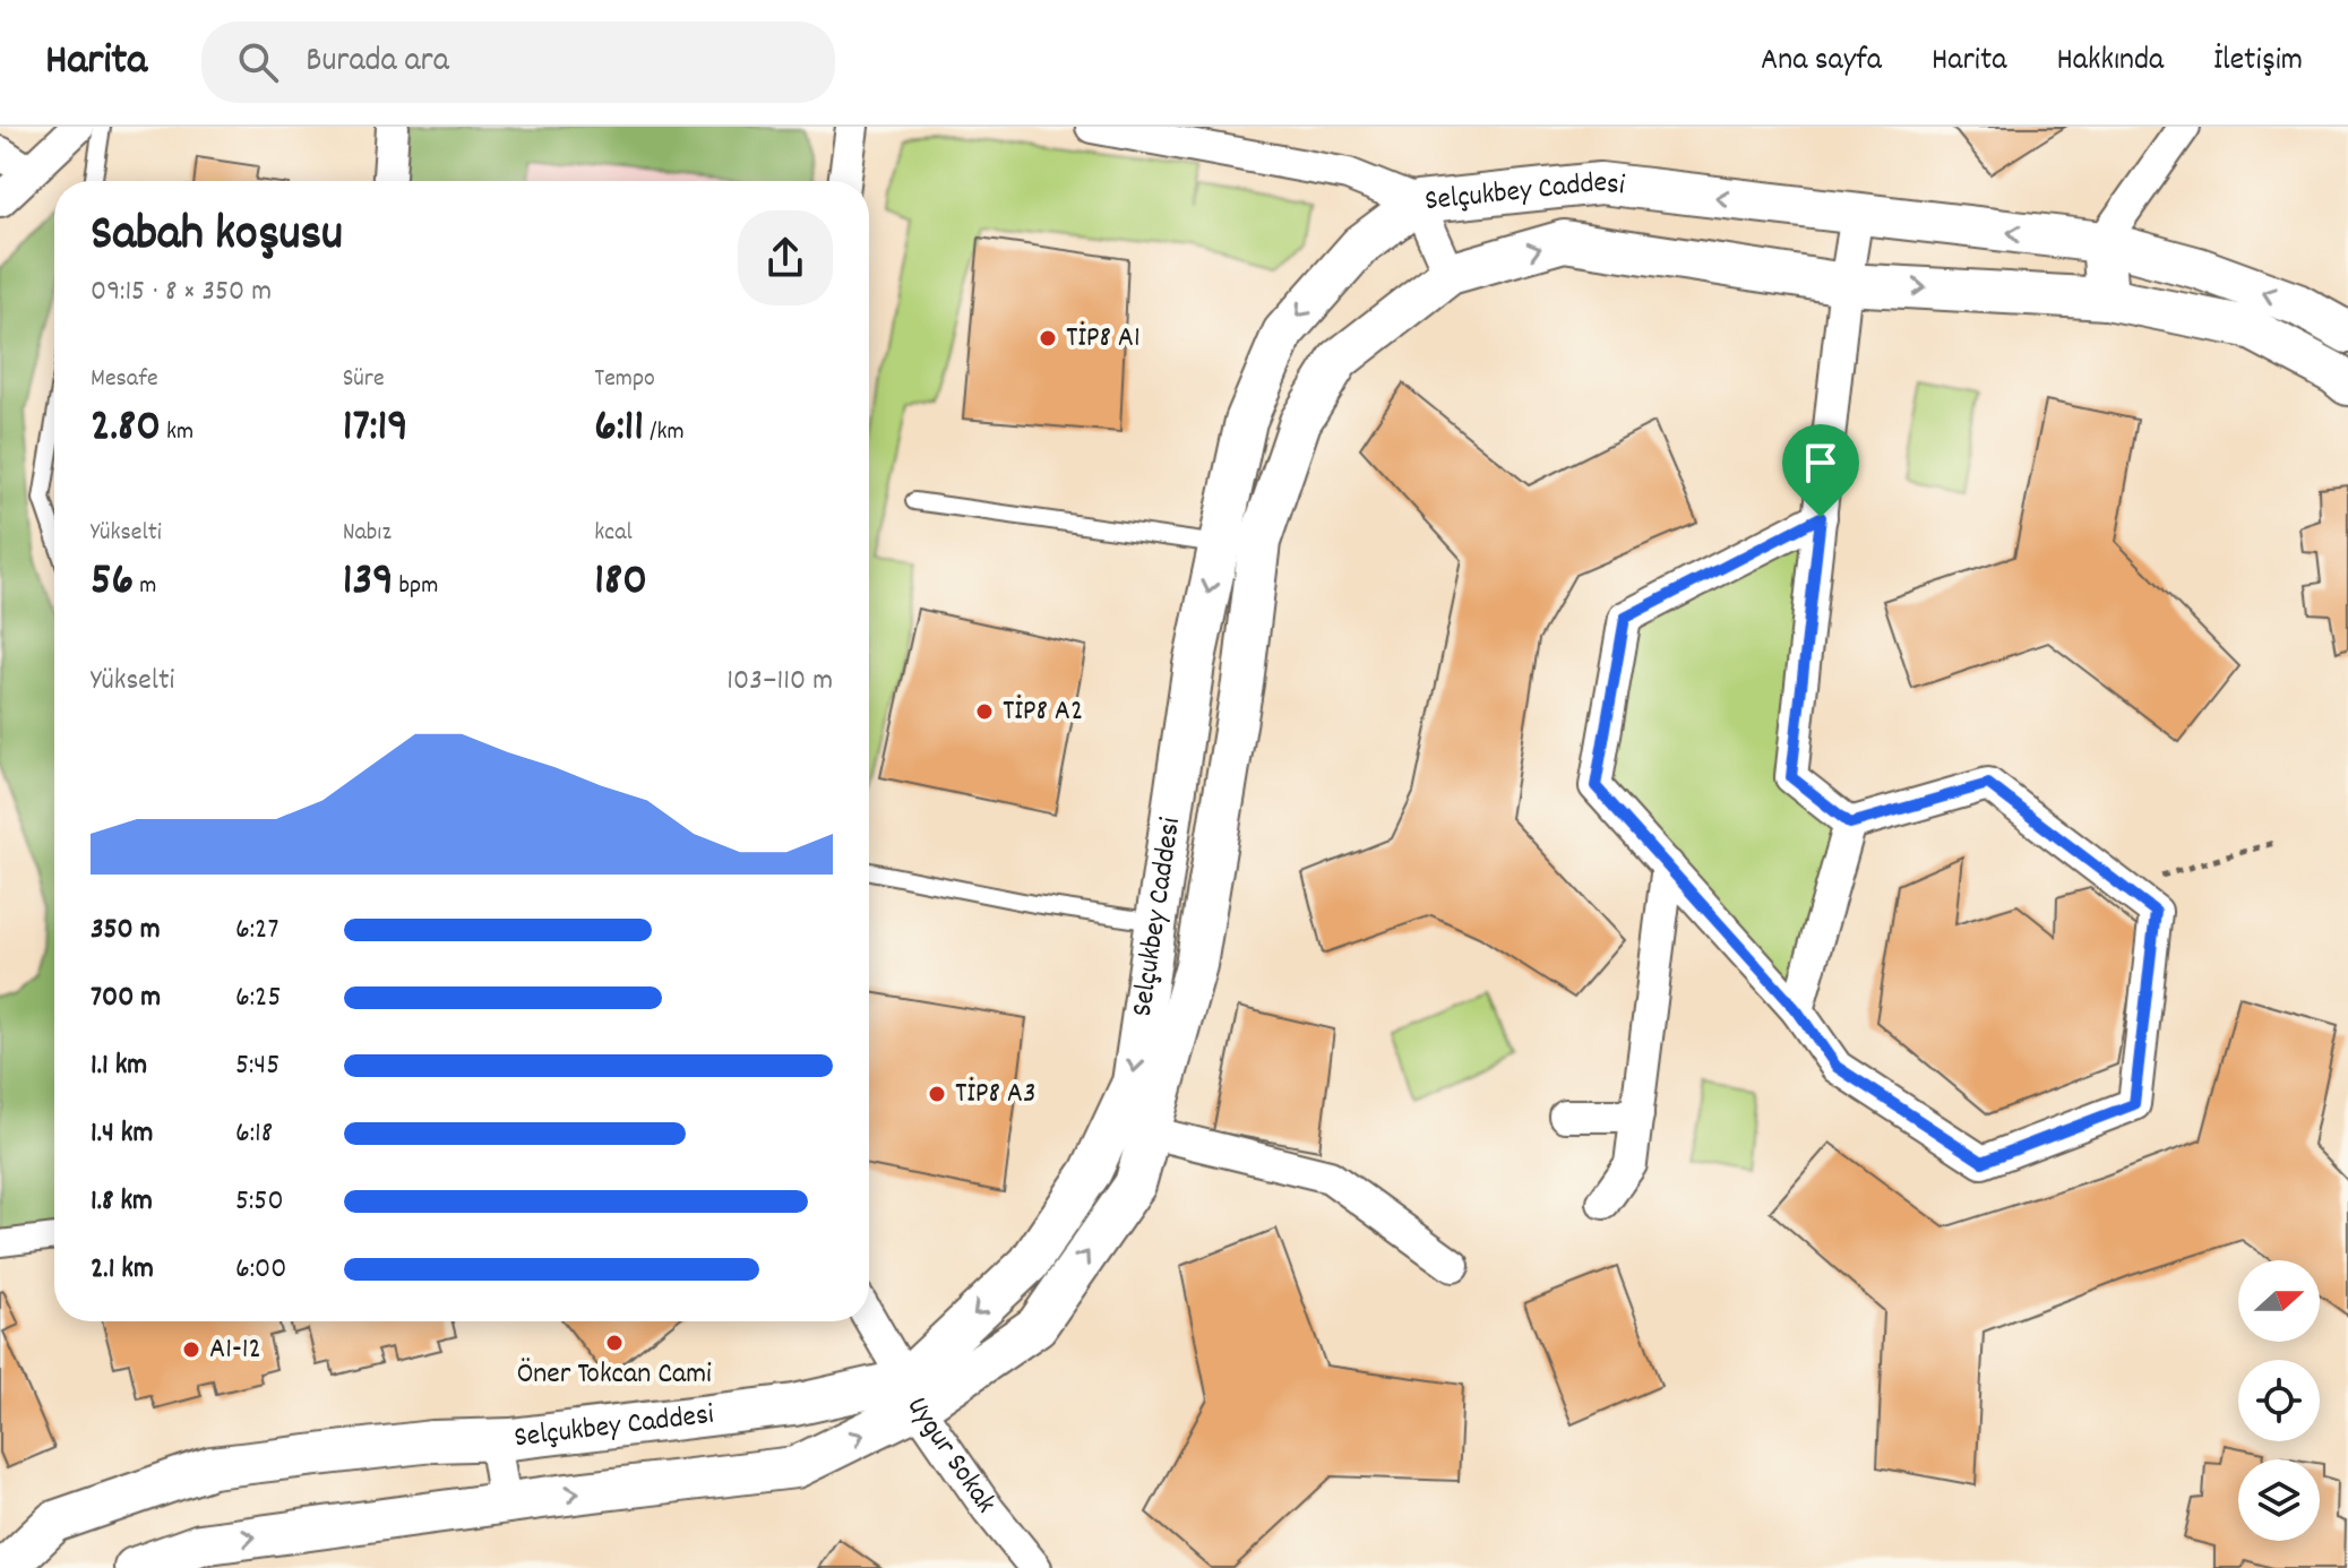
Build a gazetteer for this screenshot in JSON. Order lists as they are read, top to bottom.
{
  "streets": {
    "street": ["Selçukbey Caddesi", "Uygur Sokak"]
  },
  "crossings": [
    ["Selçukbey Caddesi", "Uygur Sokak"]
  ],
  "places": [
    "TİP8 A1",
    "TİP8 A2",
    "TİP8 A3",
    "Öner Tokcan Cami",
    "A1-12"
  ],
  "north": "right",
  "page": {
    "header": "Harita",
    "search": "Burada ara",
    "nav": [
      "Ana sayfa",
      "Harita",
      "Hakkında",
      "İletişim"
    ],
    "heading": ["Sabah koşusu", "09:15 · 8 × 350 m"],
    "stats": [
      ["Mesafe", "2.80 km"],
      ["Süre", "17:19"],
      ["Tempo", "6:11 /km"],
      ["Yükselti", "56 m"],
      ["Nabız", "139 bpm"],
      ["kcal", "180"]
    ],
    "chart": ["Yükselti", "103–110 m"],
    "list": [
      {
        "name": "350 m",
        "note": "6:27"
      },
      {
        "name": "700 m",
        "note": "6:25"
      },
      {
        "name": "1.1 km",
        "note": "5:45"
      },
      {
        "name": "1.4 km",
        "note": "6:18"
      },
      {
        "name": "1.8 km",
        "note": "5:50"
      },
      {
        "name": "2.1 km",
        "note": "6:00"
      }
    ]
  }
}
